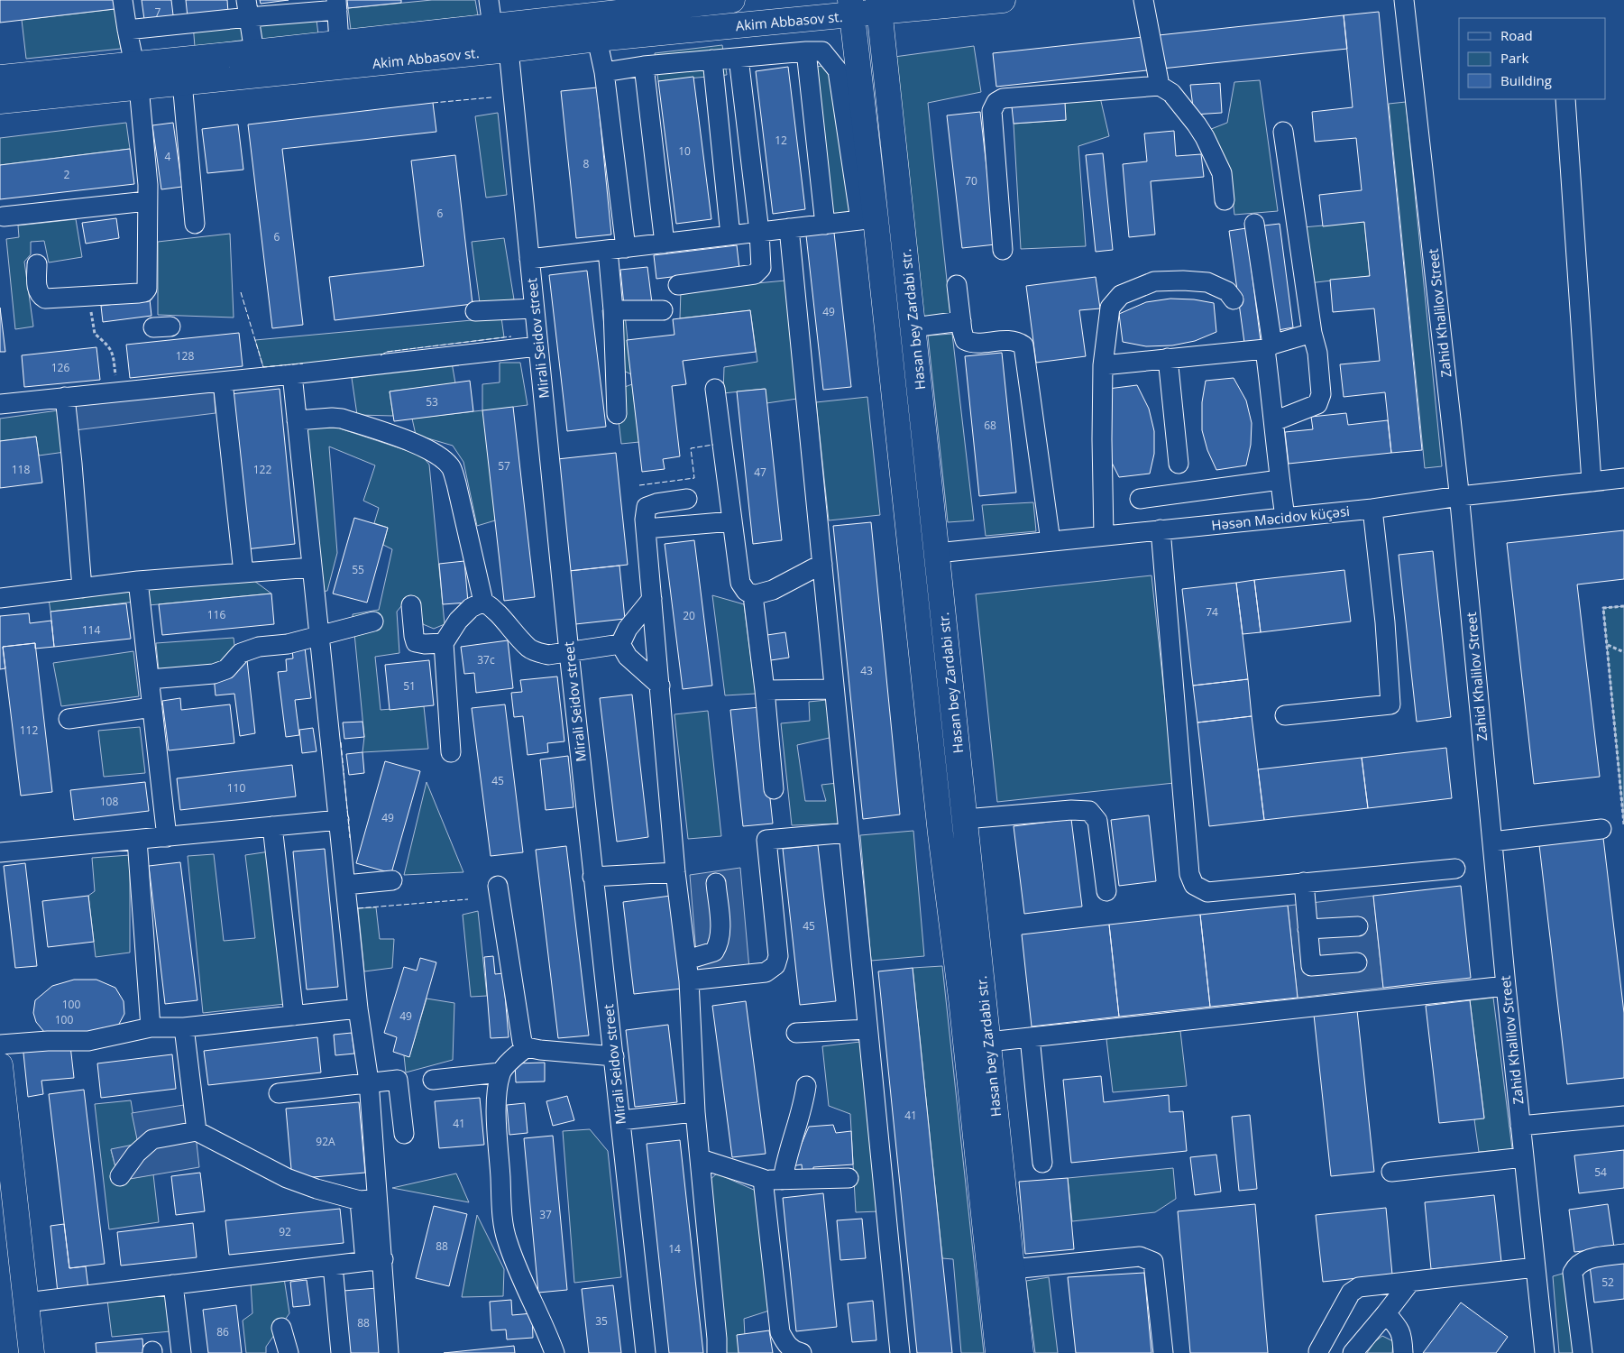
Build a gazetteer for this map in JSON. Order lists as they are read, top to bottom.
{
  "streets": {
    "main road": ["Akim Abbasov st.", "Hasan bey Zardabi str."],
    "street": ["Zahid Khalilov Street", "Mirali Seidov street", "Həsən Məcidov küçəsi"]
  },
  "crossings": [
    ["Akim Abbasov st.", "Hasan bey Zardabi str."],
    ["Akim Abbasov st.", "Mirali Seidov street"],
    ["Zahid Khalilov Street", "Həsən Məcidov küçəsi"],
    ["Hasan bey Zardabi str.", "Həsən Məcidov küçəsi"]
  ],
  "house_numbers": [
    "7",
    "12",
    "10",
    "4",
    "8",
    "2",
    "70",
    "6",
    "6",
    "49",
    "128",
    "126",
    "53",
    "68",
    "57",
    "118",
    "122",
    "47",
    "55",
    "74",
    "116",
    "20",
    "114",
    "37c",
    "43",
    "51",
    "112",
    "45",
    "110",
    "108",
    "49",
    "45",
    "100",
    "49",
    "100",
    "41",
    "41",
    "92A",
    "54",
    "37",
    "92",
    "88",
    "14",
    "52",
    "35",
    "88",
    "86"
  ],
  "legend": ["Road", "Park", "Building"]
}
